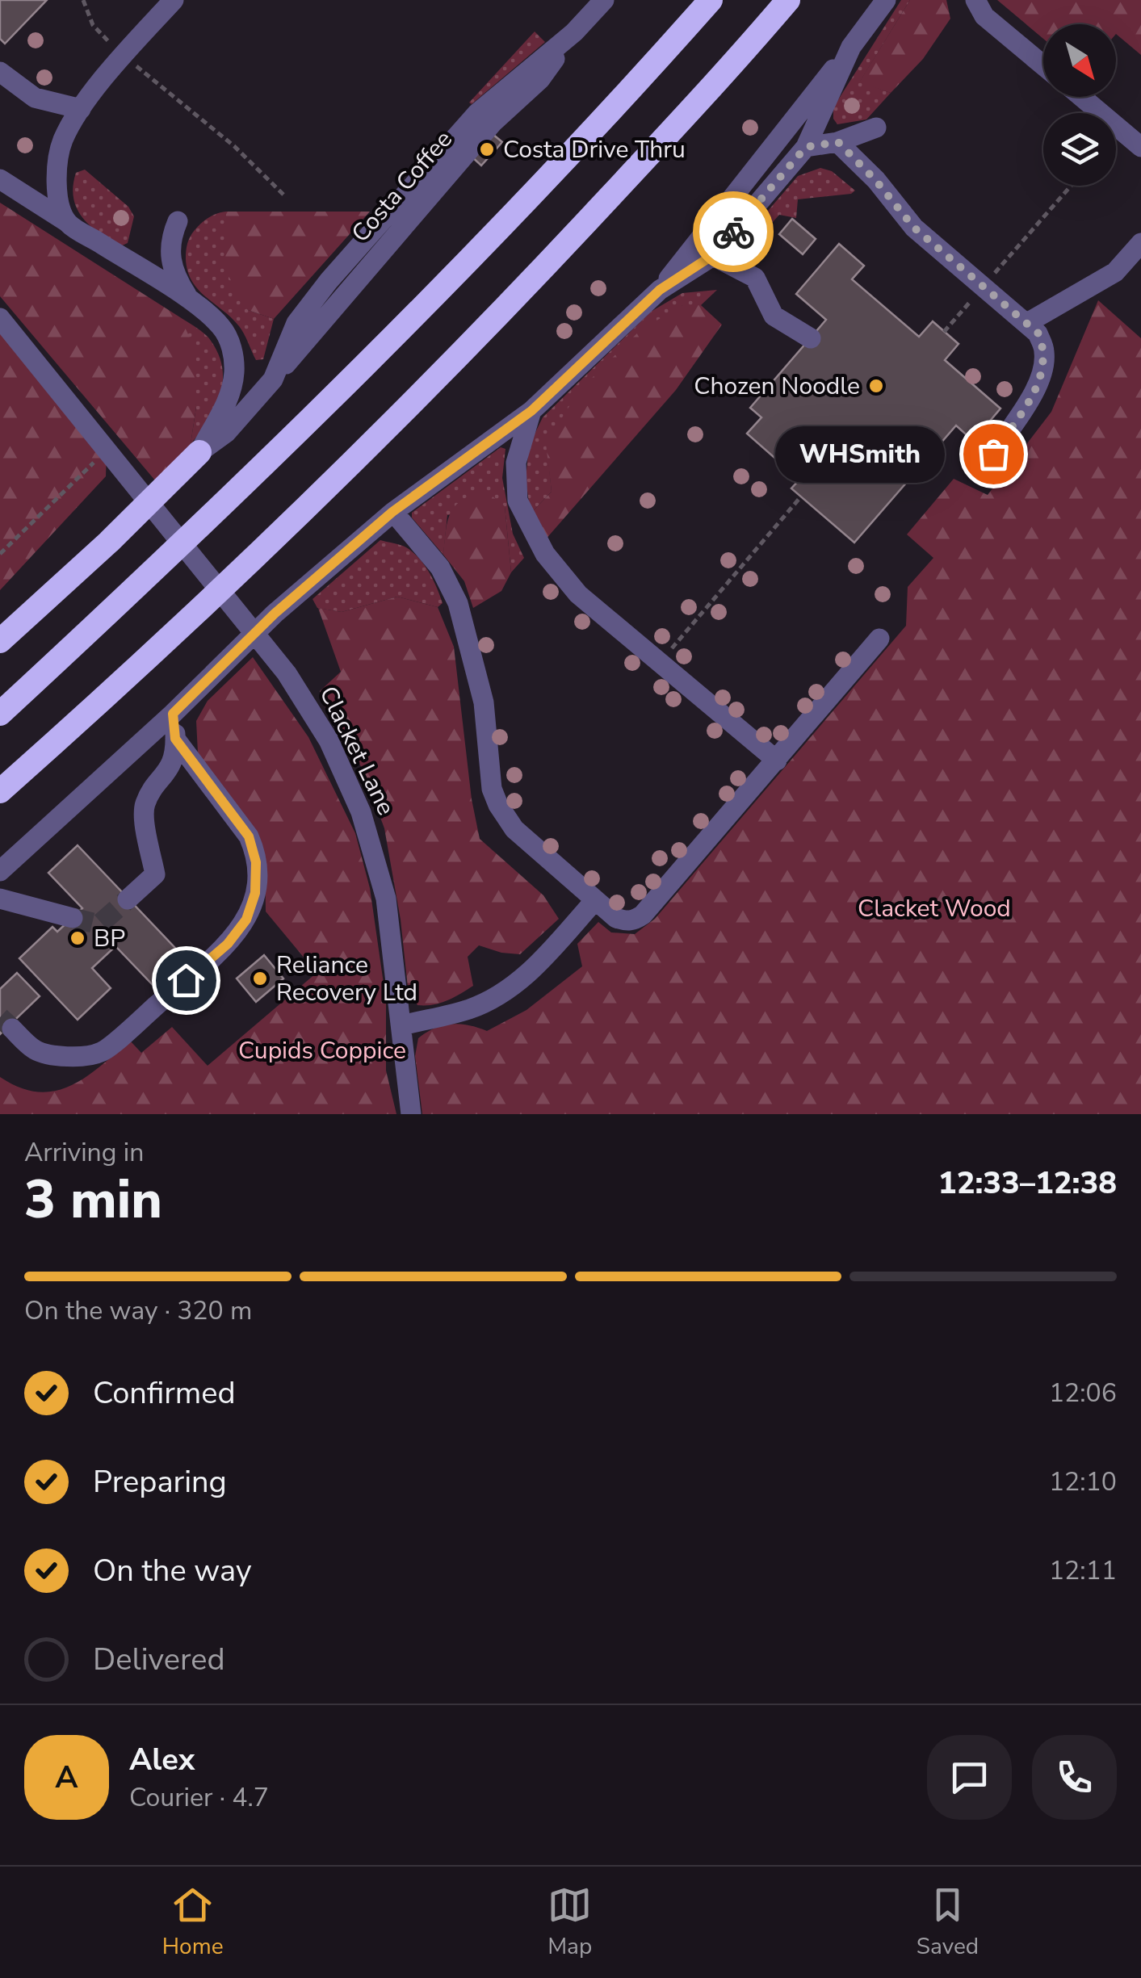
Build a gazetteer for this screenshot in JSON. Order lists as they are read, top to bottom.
{
  "streets": {
    "street": ["Clacket Lane"]
  },
  "parks": ["Clacket Wood", "Cupids Coppice"],
  "places": [
    "Costa Drive Thru",
    "Chozen Noodle",
    "WHSmith",
    "BP",
    "Reliance Recovery Ltd"
  ],
  "north": "bottom right",
  "page": {
    "bubble": "WHSmith",
    "heading": ["3 min", "Arriving in", "12:33–12:38"],
    "panel": ["Alex", "Courier · 4.7"],
    "bar": "On the way · 320 m",
    "list": [
      ["Confirmed", "12:06"],
      ["Preparing", "12:10"],
      ["On the way", "12:11"],
      "Delivered"
    ],
    "round": "A",
    "tabs": ["Home", "Map", "Saved"]
  }
}
